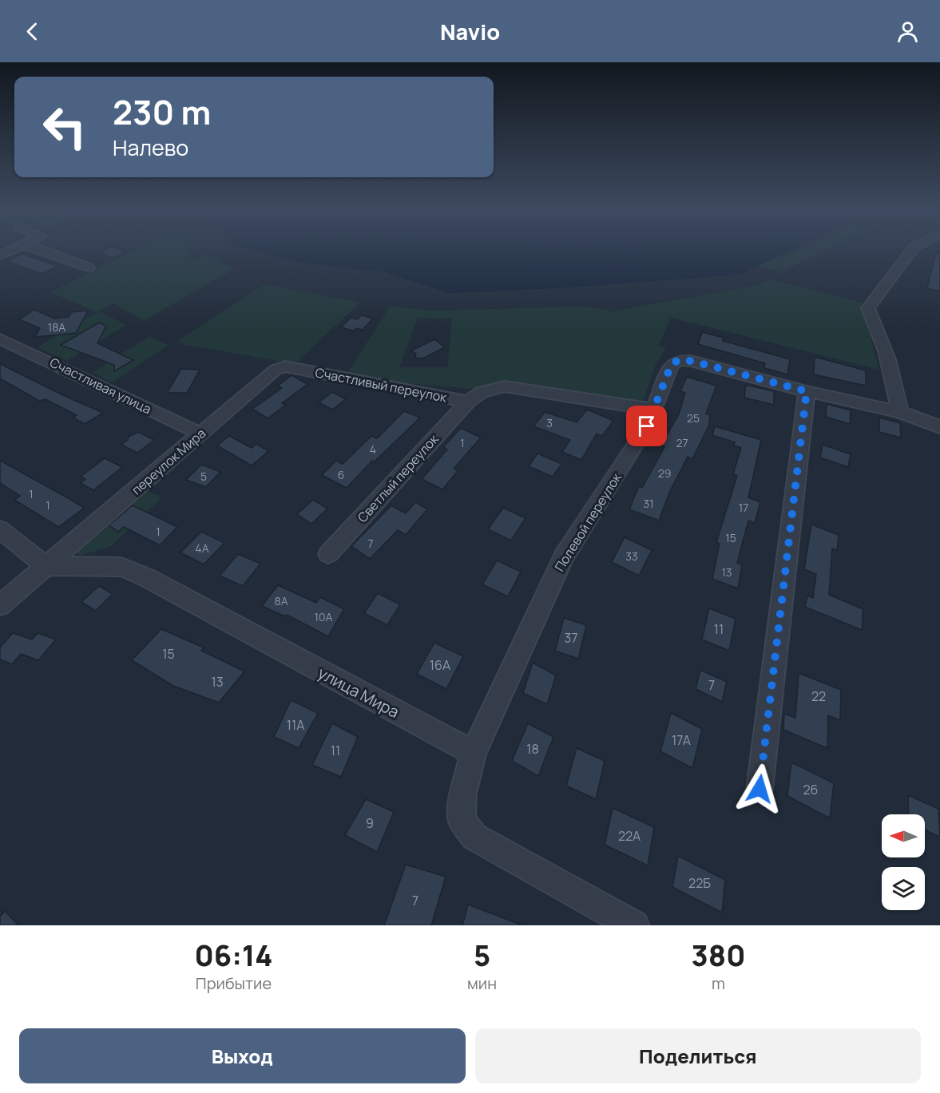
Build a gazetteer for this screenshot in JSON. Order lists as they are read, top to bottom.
{
  "streets": {
    "street": [
      "Счастливый переулок",
      "Счастливая улица",
      "переулок Мира",
      "Светлый переулок",
      "Полевой переулок",
      "улица Мира"
    ]
  },
  "crossings": [
    ["Счастливый переулок", "переулок Мира"],
    ["Счастливый переулок", "Светлый переулок"],
    ["Счастливая улица", "переулок Мира"],
    ["переулок Мира", "улица Мира"],
    ["Светлый переулок", "Полевой переулок"],
    ["Полевой переулок", "улица Мира"]
  ],
  "house_numbers": [
    "18А",
    "25",
    "3",
    "1",
    "27",
    "4",
    "29",
    "6",
    "5",
    "1",
    "31",
    "1",
    "17",
    "1",
    "15",
    "7",
    "4А",
    "33",
    "13",
    "8А",
    "10А",
    "11",
    "37",
    "15",
    "16А",
    "13",
    "7",
    "22",
    "11А",
    "17А",
    "18",
    "11",
    "26",
    "9",
    "22А",
    "22Б",
    "7"
  ],
  "north": "left",
  "page": {
    "header": "Navio",
    "turn": ["230 m", "Налево"],
    "eta": [
      "06:14",
      "Прибытие",
      "5",
      "мин",
      "380",
      "m"
    ],
    "buttons": ["Выход", "Поделиться"]
  }
}
